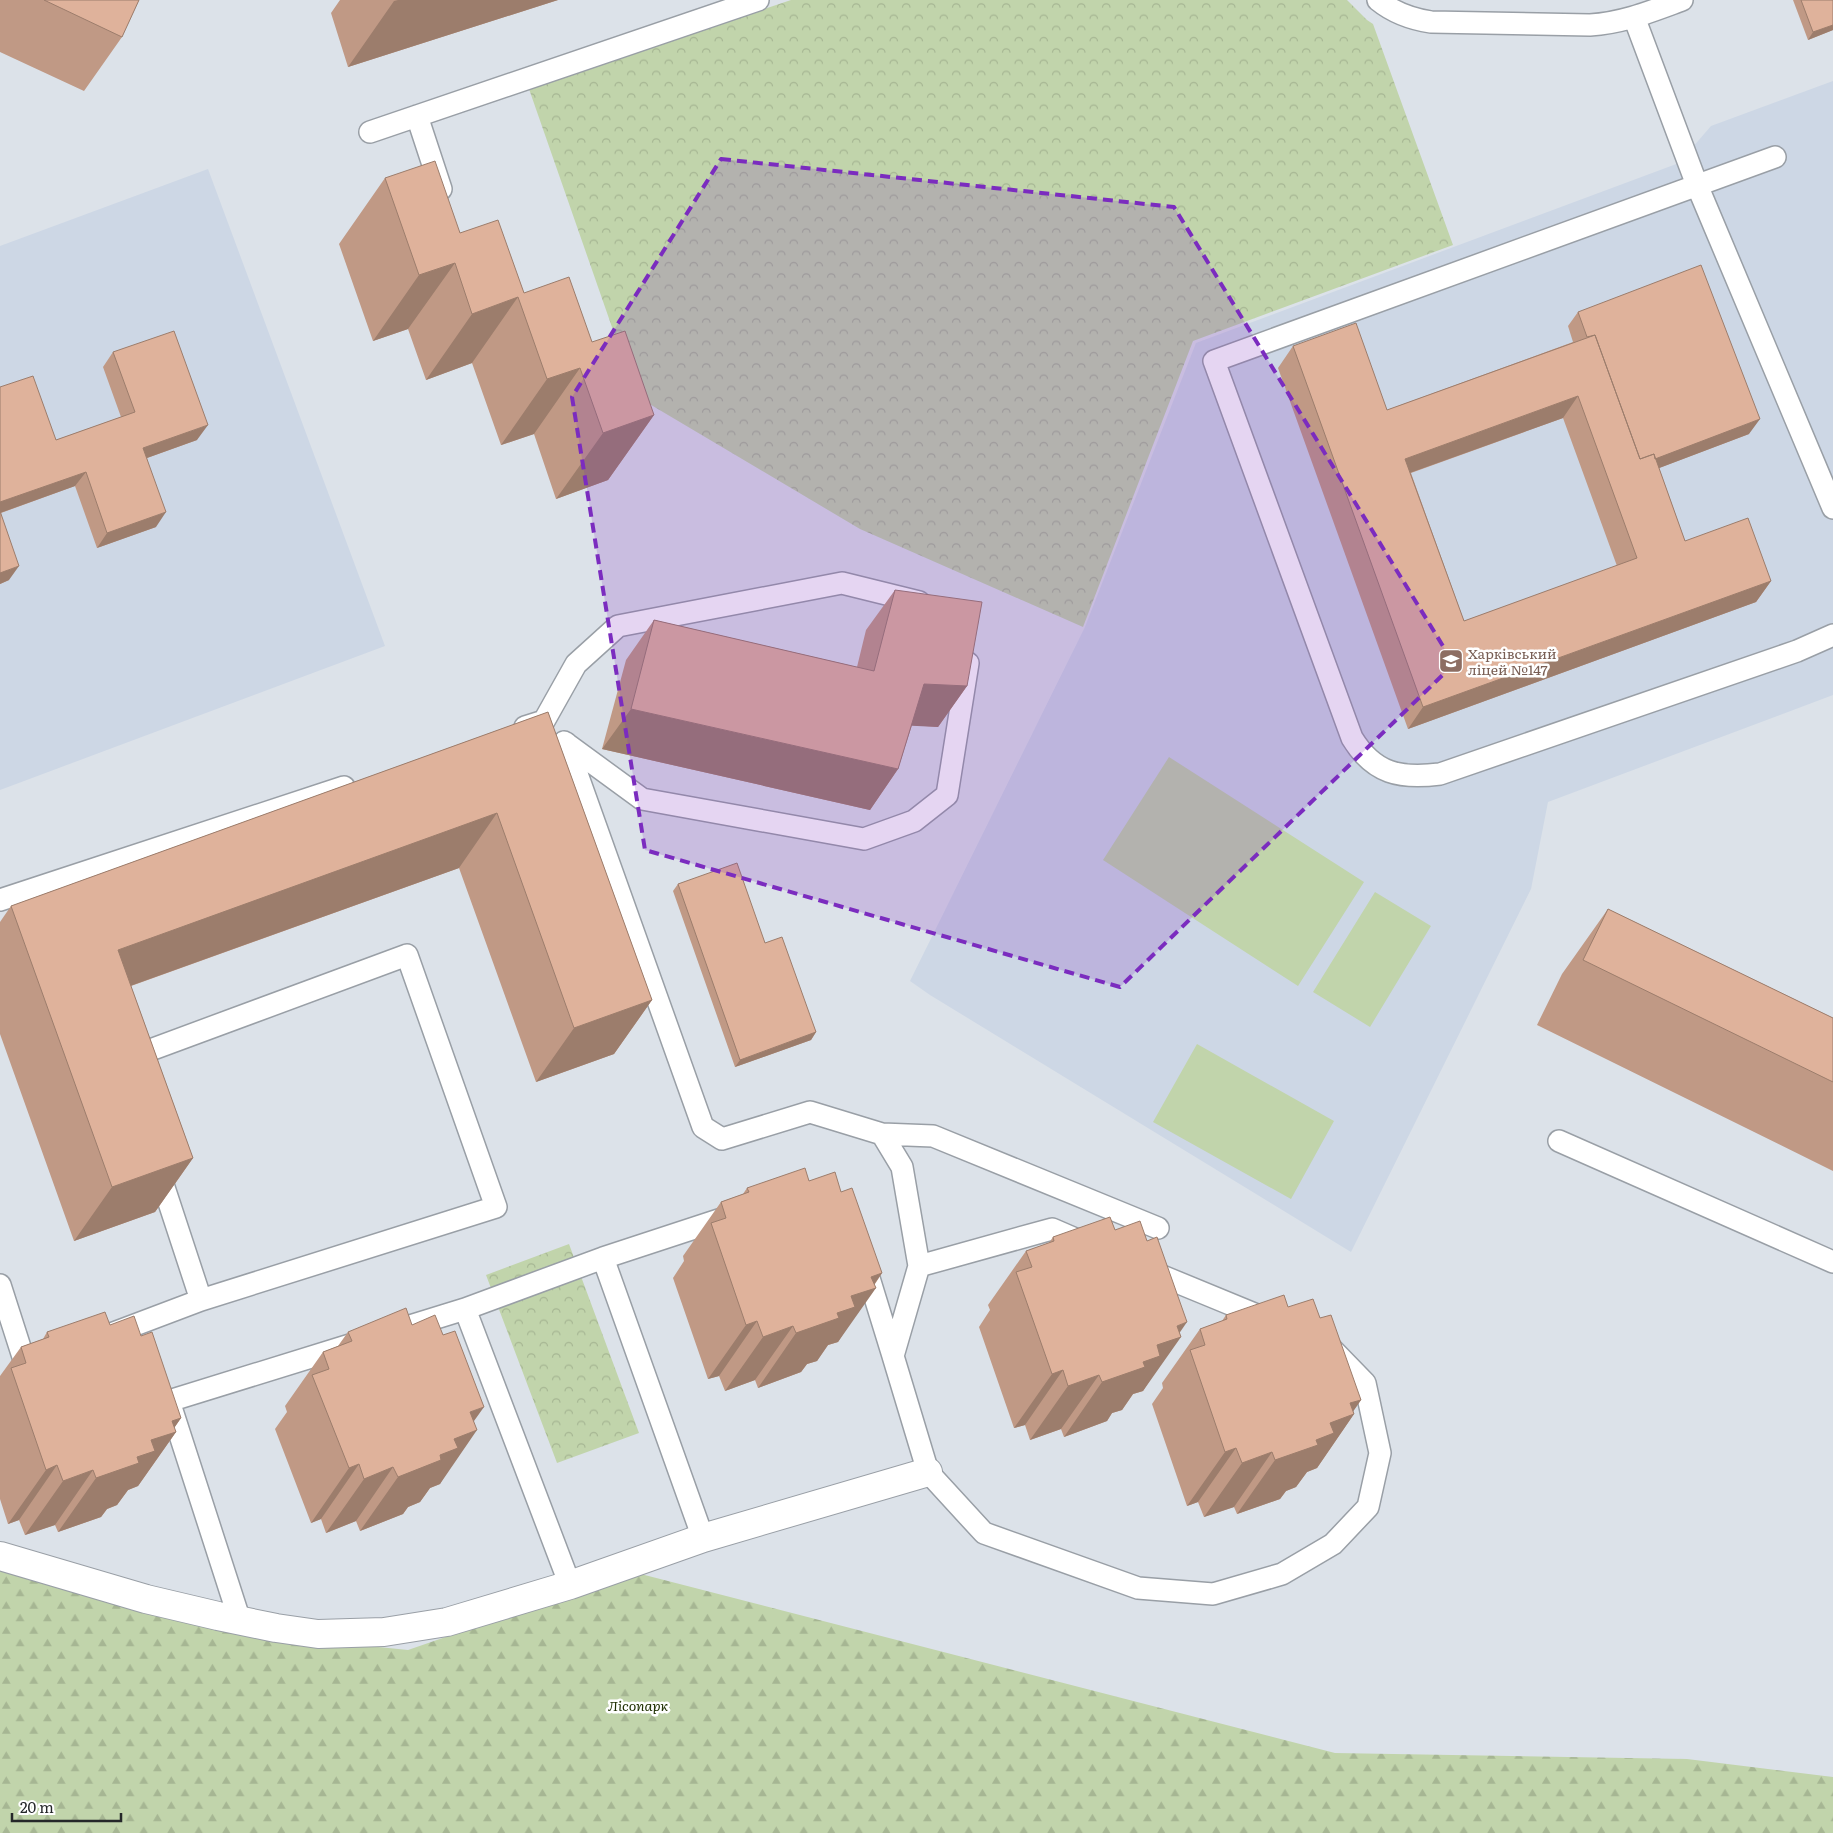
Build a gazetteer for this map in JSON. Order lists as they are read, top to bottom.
{
  "parks": ["Лісопарк"],
  "places": {
    "school or university": ["Харківський ліцей №147"]
  },
  "scale_bar": "20 m"
}
